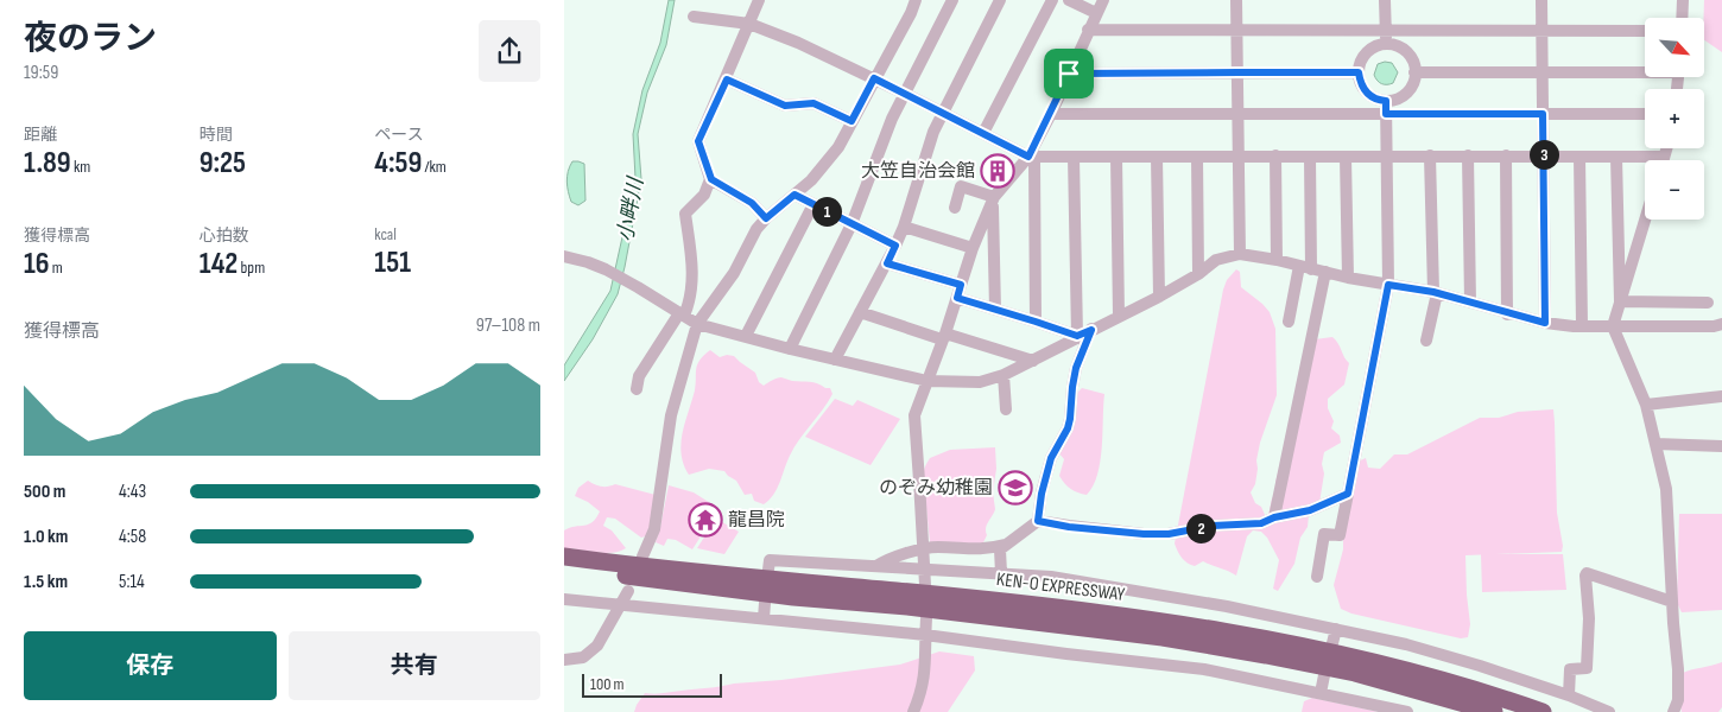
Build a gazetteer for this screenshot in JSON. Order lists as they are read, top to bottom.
{
  "streets": {
    "highway": ["KEN-O EXPRESSWAY"]
  },
  "water": ["小畔川"],
  "places": {
    "building": ["大笠自治会館"],
    "school or university": ["のぞみ幼稚園"],
    "temple": ["龍昌院"]
  },
  "scale_bar": "100 m",
  "north": "bottom right",
  "page": {
    "heading": ["夜のラン", "19:59"],
    "map_buttons": ["+", "−"],
    "stats": [
      ["距離", "1.89 km"],
      ["時間", "9:25"],
      ["ペース", "4:59 /km"],
      ["獲得標高", "16 m"],
      ["心拍数", "142 bpm"],
      ["kcal", "151"]
    ],
    "pins": ["3", "1", "2"],
    "chart": ["獲得標高", "97–108 m"],
    "list": [
      {
        "name": "500 m",
        "note": "4:43"
      },
      {
        "name": "1.0 km",
        "note": "4:58"
      },
      {
        "name": "1.5 km",
        "note": "5:14"
      }
    ],
    "buttons": ["保存", "共有"],
    "scale": "100 m"
  }
}
